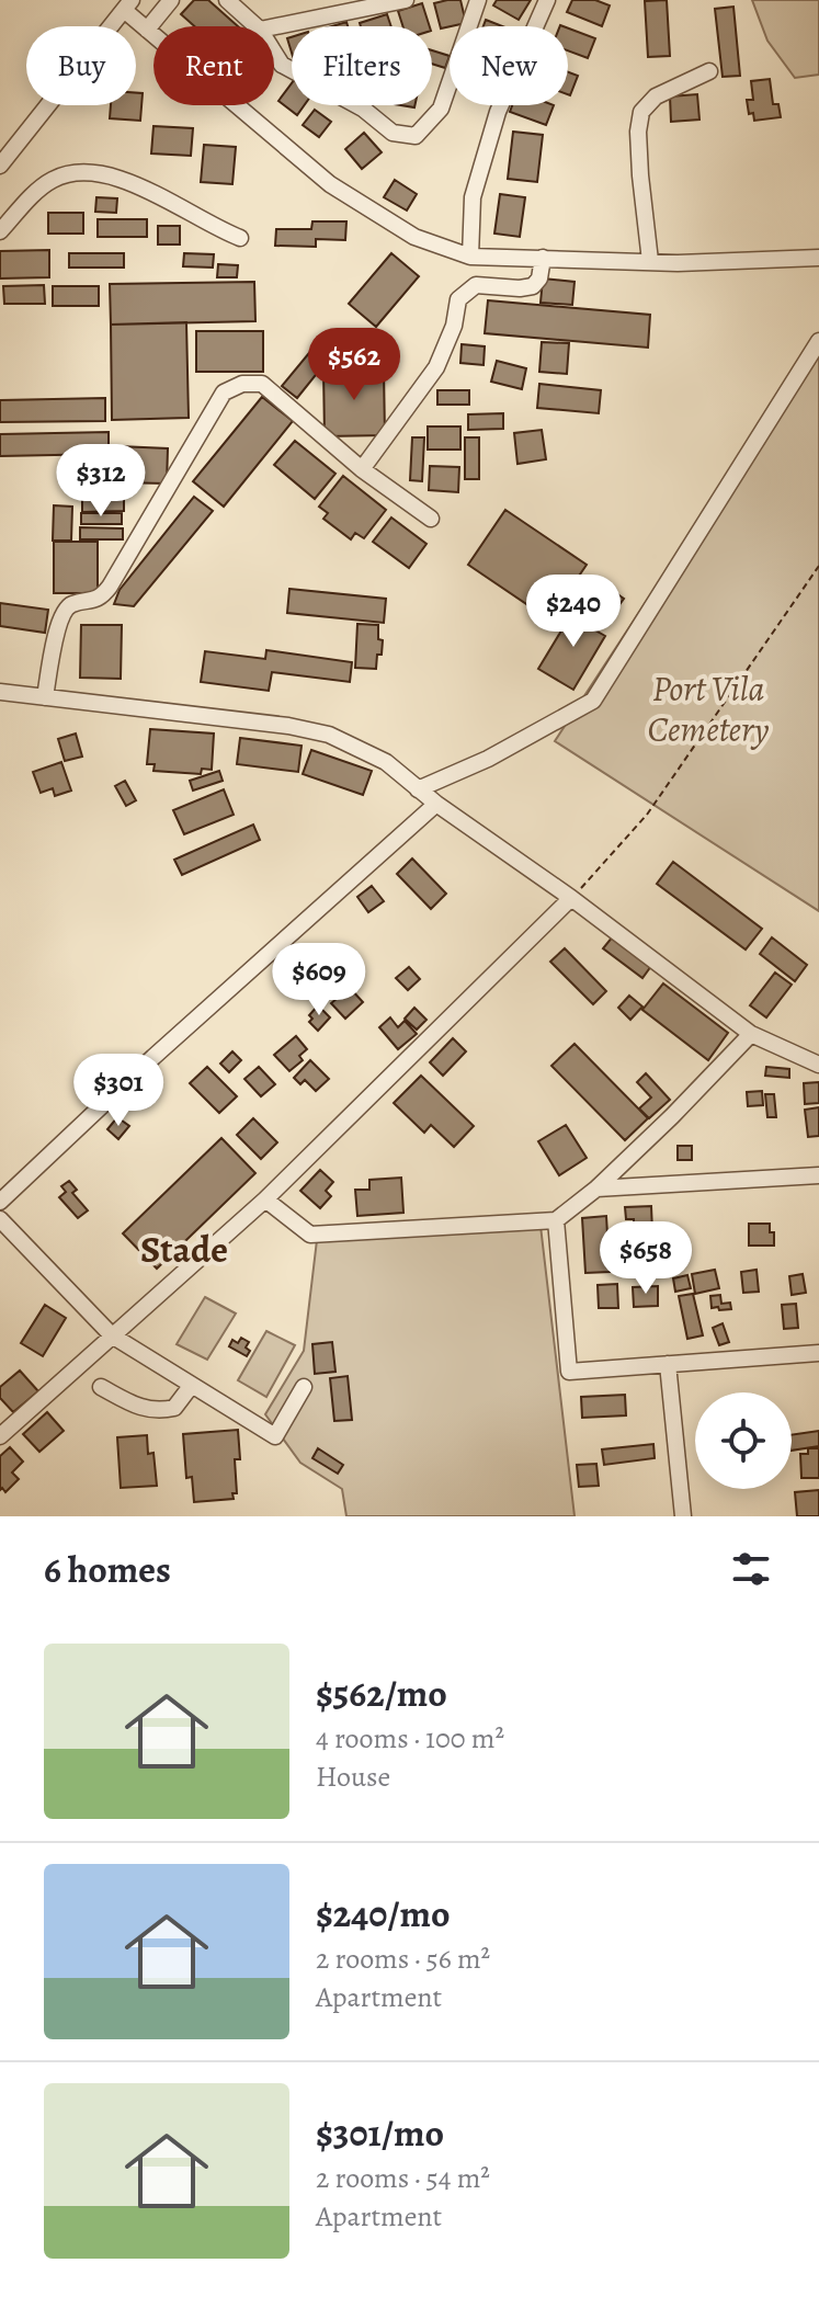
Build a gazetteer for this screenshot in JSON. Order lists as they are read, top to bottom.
{
  "districts": ["Stade"],
  "parks": ["Port Vila Cemetery"],
  "page": {
    "chip": [
      "Buy",
      "Rent",
      "Filters",
      "New"
    ],
    "price": [
      "$562",
      "$312",
      "$240",
      "$609",
      "$301",
      "$658"
    ],
    "heading": "6 homes",
    "list": [
      {
        "name": "$562/mo",
        "note": "4 rooms · 100 m² · House"
      },
      {
        "name": "$240/mo",
        "note": "2 rooms · 56 m² · Apartment"
      },
      {
        "name": "$301/mo",
        "note": "2 rooms · 54 m² · Apartment"
      }
    ]
  }
}
